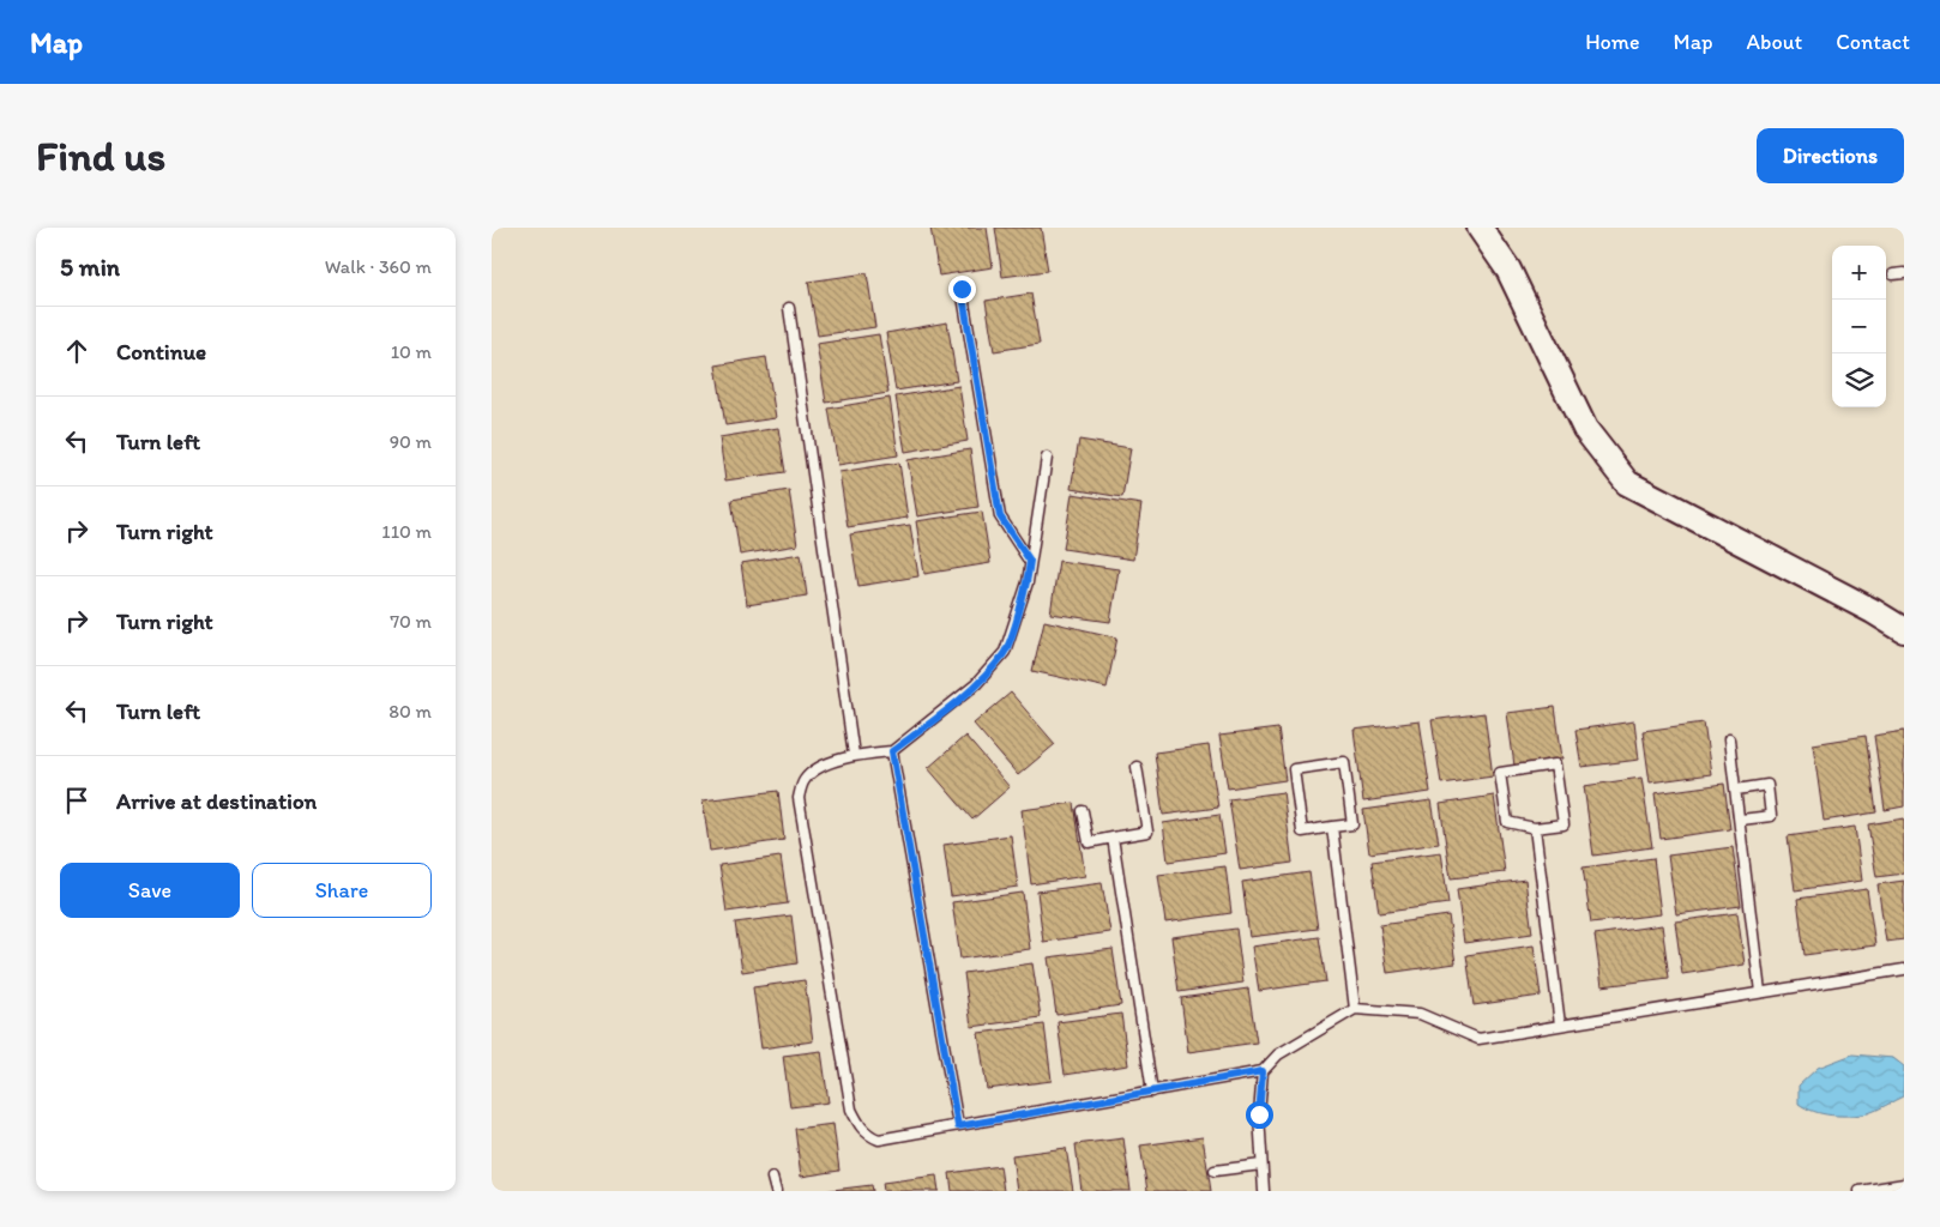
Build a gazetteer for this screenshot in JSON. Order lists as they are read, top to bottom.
{
  "page": {
    "header": "Map",
    "nav": [
      "Home",
      "Map",
      "About",
      "Contact"
    ],
    "buttons": [
      "Directions",
      ["Save", "Share"]
    ],
    "title": "Find us",
    "heading": ["5 min", "Walk · 360 m"],
    "map_buttons": ["+", "−"],
    "list": [
      ["Continue", "10 m"],
      ["Turn left", "90 m"],
      ["Turn right", "110 m"],
      ["Turn right", "70 m"],
      ["Turn left", "80 m"],
      "Arrive at destination"
    ]
  }
}
